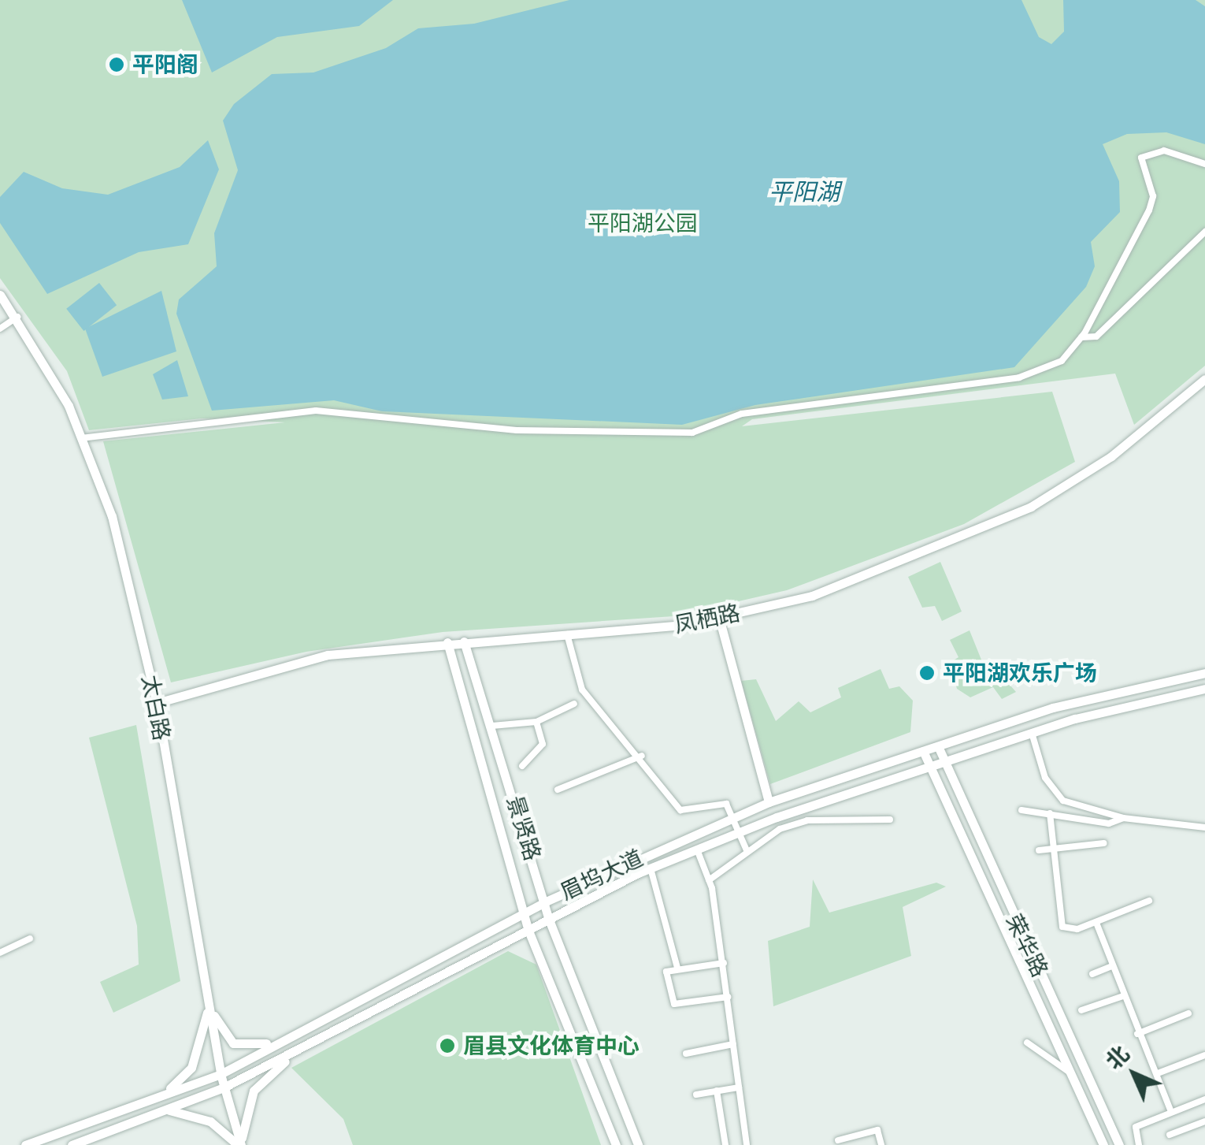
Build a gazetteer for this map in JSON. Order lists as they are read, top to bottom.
{
  "streets": {
    "main road": [
      "凤栖路",
      "太白路",
      "景贤路",
      "眉坞大道",
      "荣华路"
    ]
  },
  "crossings": [
    ["凤栖路", "太白路"],
    ["凤栖路", "景贤路"],
    ["太白路", "眉坞大道"],
    ["景贤路", "眉坞大道"],
    ["眉坞大道", "荣华路"]
  ],
  "water": ["平阳湖"],
  "parks": ["平阳湖公园"],
  "places": ["平阳阁", "平阳湖欢乐广场", "眉县文化体育中心"],
  "north": "top left"
}
